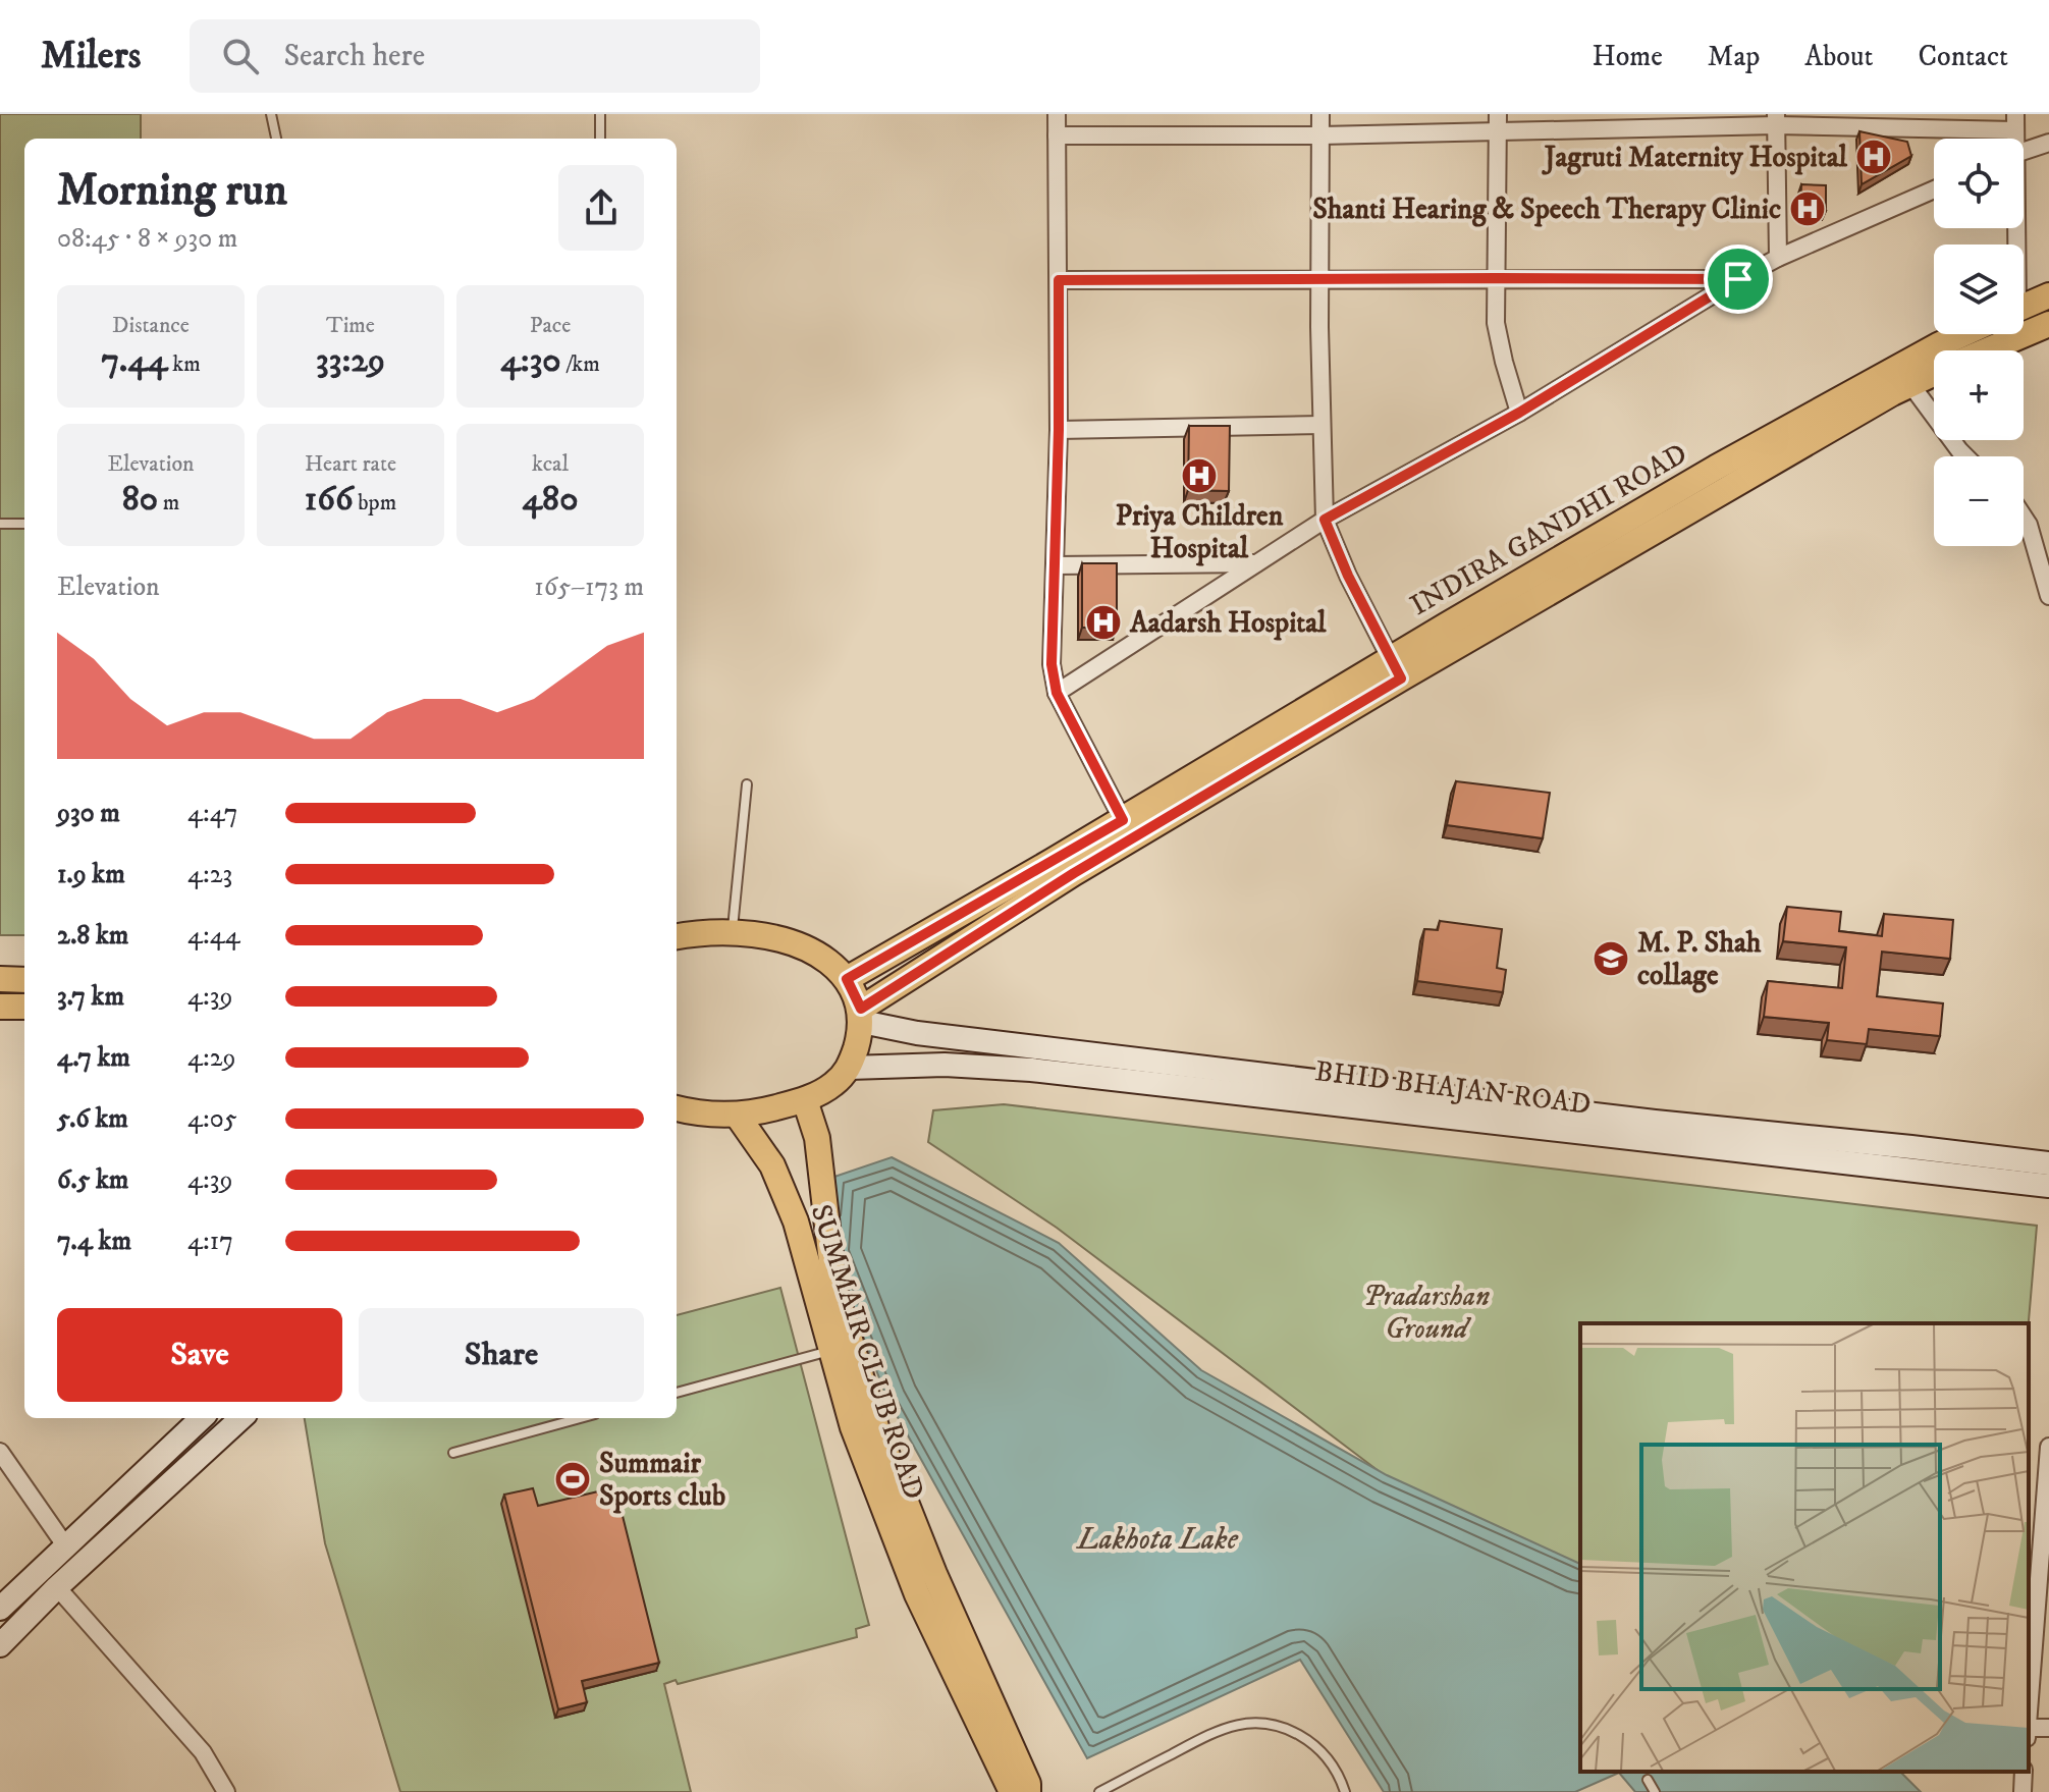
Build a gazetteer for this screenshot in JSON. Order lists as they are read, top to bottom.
{
  "streets": {
    "main road": ["INDIRA GANDHI ROAD", "BHID BHAJAN ROAD", "SUMMAIR CLUB ROAD"]
  },
  "crossings": [
    ["INDIRA GANDHI ROAD", "BHID BHAJAN ROAD"]
  ],
  "water": ["Lakhota Lake"],
  "parks": ["Pradarshan Ground"],
  "places": {
    "hospital": [
      "Jagruti Maternity Hospital",
      "Shanti Hearing & Speech Therapy Clinic",
      "Priya Children Hospital",
      "Aadarsh Hospital"
    ],
    "school or university": ["M. P. Shah collage"],
    "sports": ["Summair Sports club"]
  },
  "page": {
    "header": "Milers",
    "search": "Search here",
    "nav": [
      "Home",
      "Map",
      "About",
      "Contact"
    ],
    "map_buttons": ["+", "−"],
    "heading": ["Morning run", "08:45 · 8 × 930 m"],
    "stats": [
      ["Distance", "7.44 km"],
      ["Time", "33:29"],
      ["Pace", "4:30 /km"],
      ["Elevation", "80 m"],
      ["Heart rate", "166 bpm"],
      ["kcal", "480"]
    ],
    "chart": ["Elevation", "165–173 m"],
    "list": [
      {
        "name": "930 m",
        "note": "4:47"
      },
      {
        "name": "1.9 km",
        "note": "4:23"
      },
      {
        "name": "2.8 km",
        "note": "4:44"
      },
      {
        "name": "3.7 km",
        "note": "4:39"
      },
      {
        "name": "4.7 km",
        "note": "4:29"
      },
      {
        "name": "5.6 km",
        "note": "4:05"
      },
      {
        "name": "6.5 km",
        "note": "4:39"
      },
      {
        "name": "7.4 km",
        "note": "4:17"
      }
    ],
    "buttons": ["Save", "Share"]
  }
}
